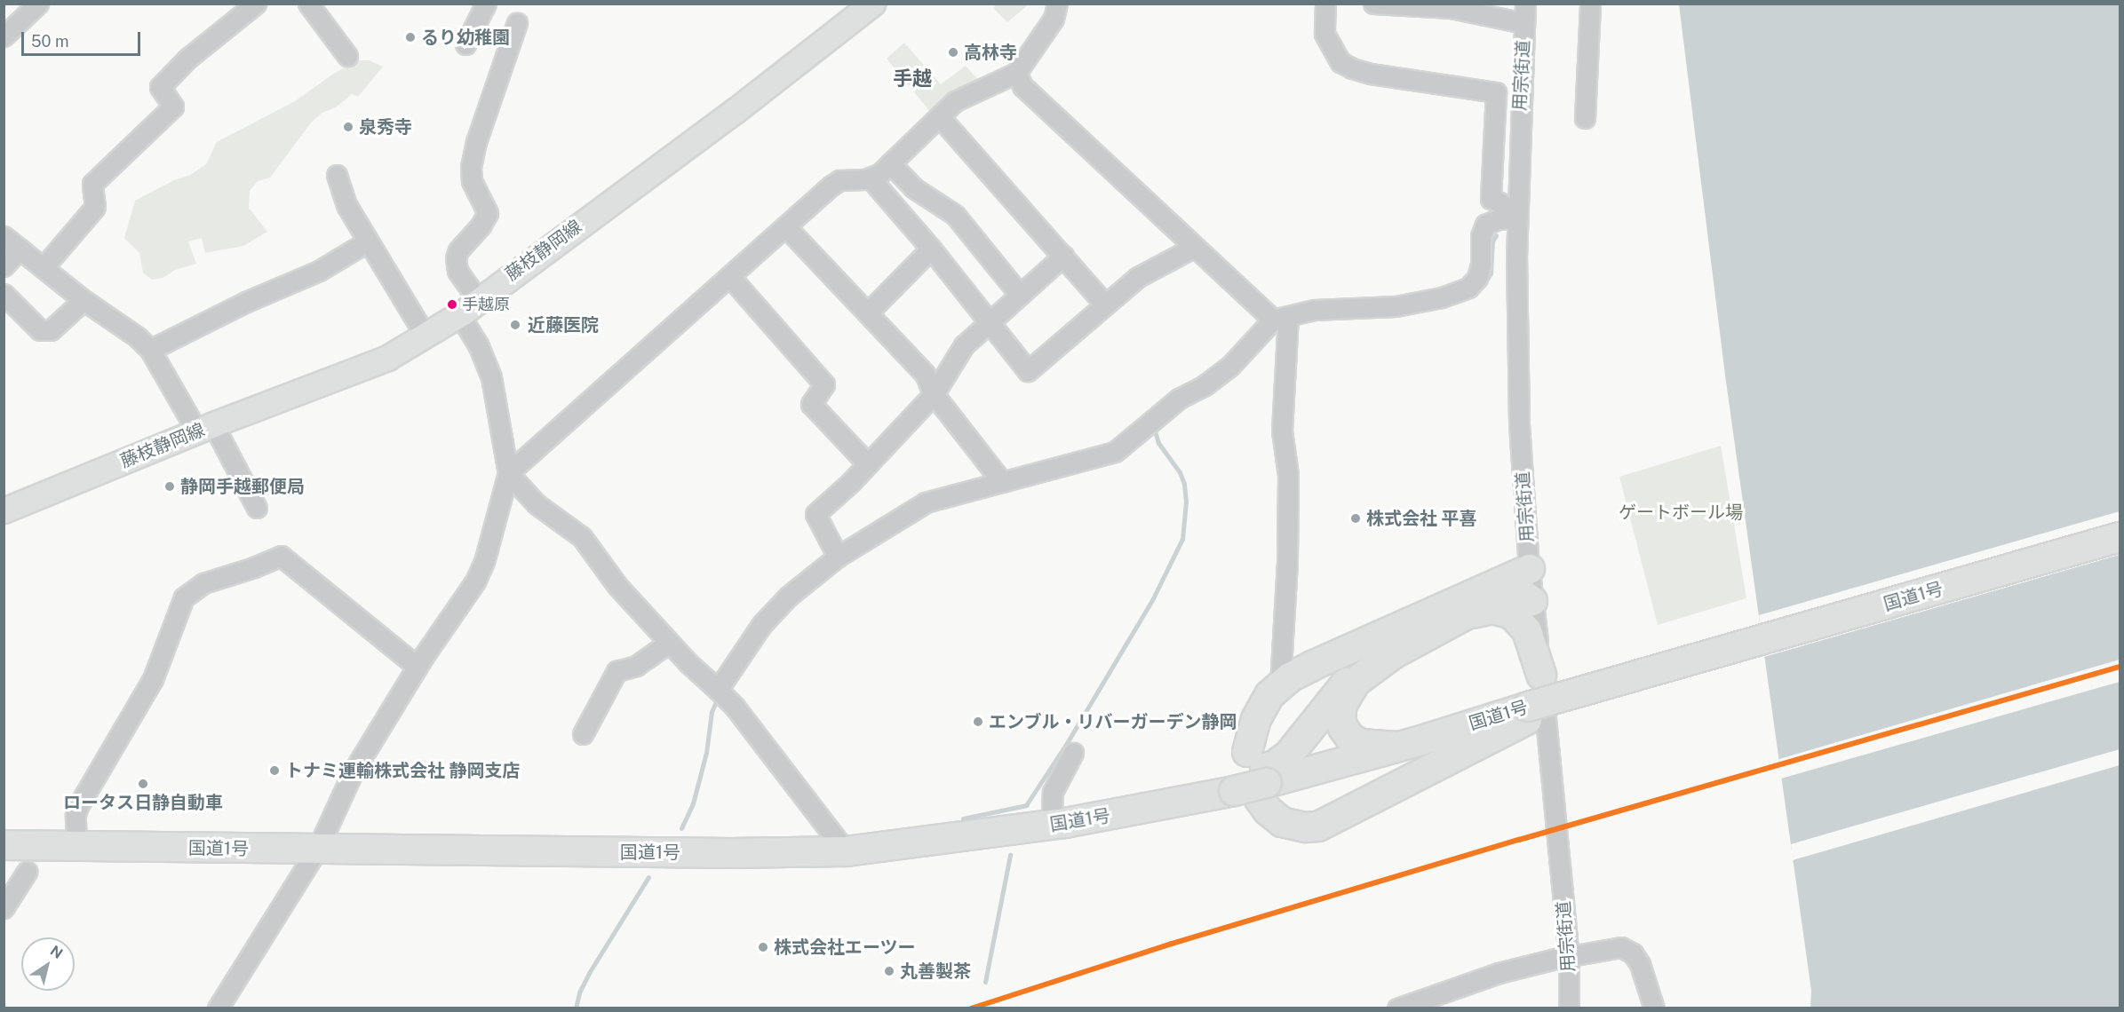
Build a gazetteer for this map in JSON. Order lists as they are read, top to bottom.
{
  "streets": {
    "highway": ["国道1号"],
    "main road": ["藤枝静岡線"],
    "street": ["用宗街道"]
  },
  "districts": ["手越"],
  "parks": ["ゲートボール場"],
  "places": [
    "るり幼稚園",
    "高林寺",
    "泉秀寺",
    "手越原",
    "近藤医院",
    "静岡手越郵便局",
    "株式会社 平喜",
    "エンブル・リバーガーデン静岡",
    "トナミ運輸株式会社 静岡支店",
    "ロータス日静自動車",
    "株式会社エーツー",
    "丸善製茶"
  ],
  "scale_bar": "50 m",
  "north": "top right"
}
